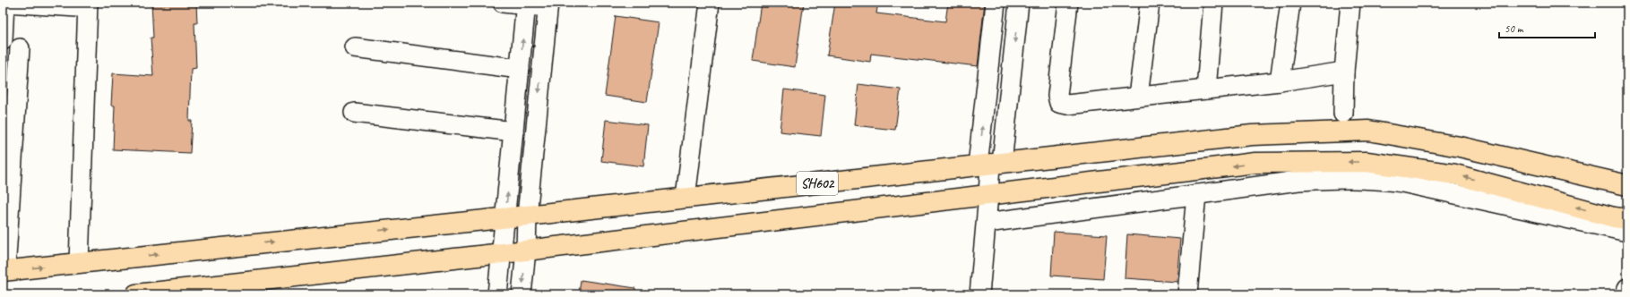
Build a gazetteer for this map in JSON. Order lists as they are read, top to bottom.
{
  "streets": {
    "main road": ["SH602"]
  },
  "scale_bar": "50 m"
}
